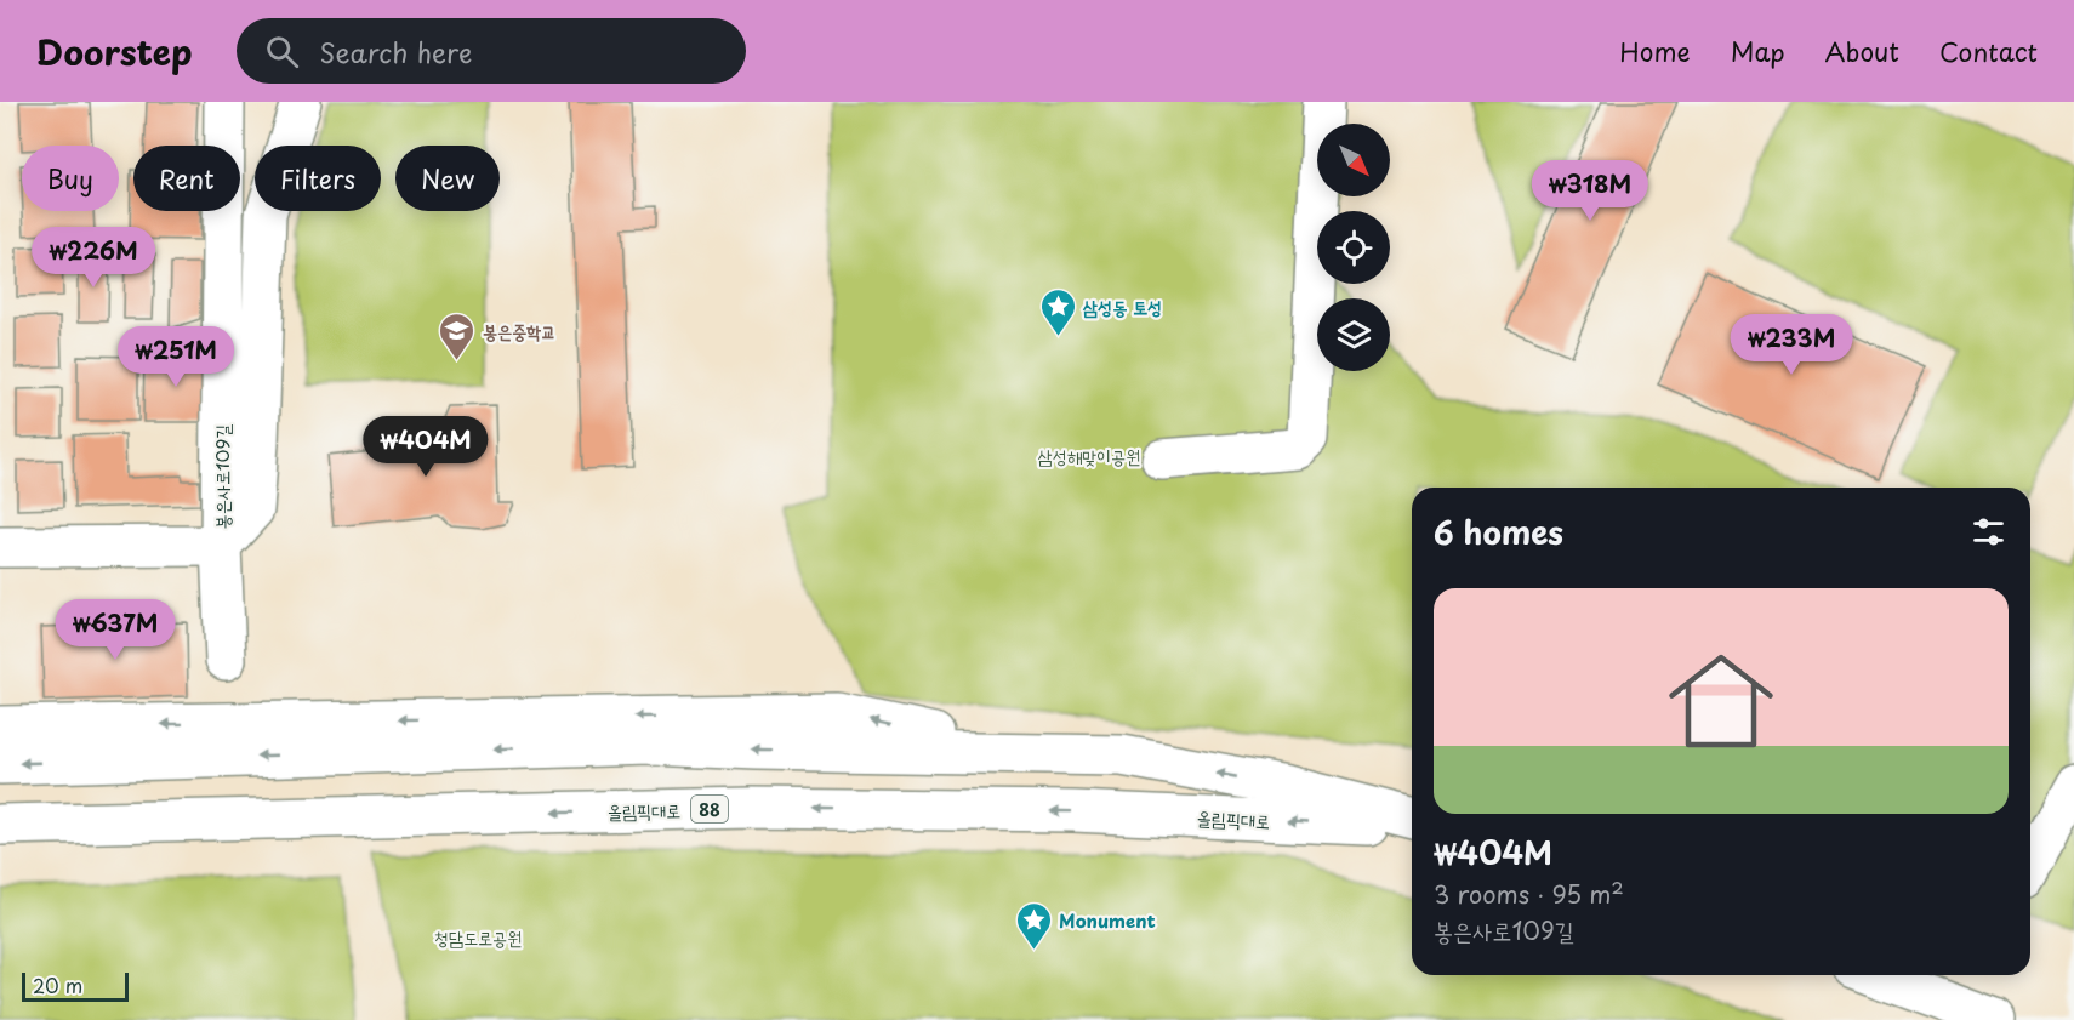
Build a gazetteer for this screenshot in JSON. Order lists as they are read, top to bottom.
{
  "streets": {
    "main road": ["봉은사로109길", "88", "올림픽대로"]
  },
  "parks": ["삼성해맞이공원", "청담도로공원"],
  "places": {
    "place": ["삼성동 토성", "Monument"],
    "school or university": ["봉은중학교"]
  },
  "scale_bar": "20 m",
  "north": "bottom right",
  "page": {
    "header": "Doorstep",
    "search": "Search here",
    "nav": [
      "Home",
      "Map",
      "About",
      "Contact"
    ],
    "chip": [
      "Buy",
      "Rent",
      "Filters",
      "New"
    ],
    "price": [
      "₩318M",
      "₩226M",
      "₩233M",
      "₩251M",
      "₩404M",
      "₩637M"
    ],
    "heading": "6 homes",
    "list": [
      {
        "name": "₩404M",
        "note": "3 rooms · 95 m² · 봉은사로109길"
      }
    ],
    "scale": "20 m"
  }
}
